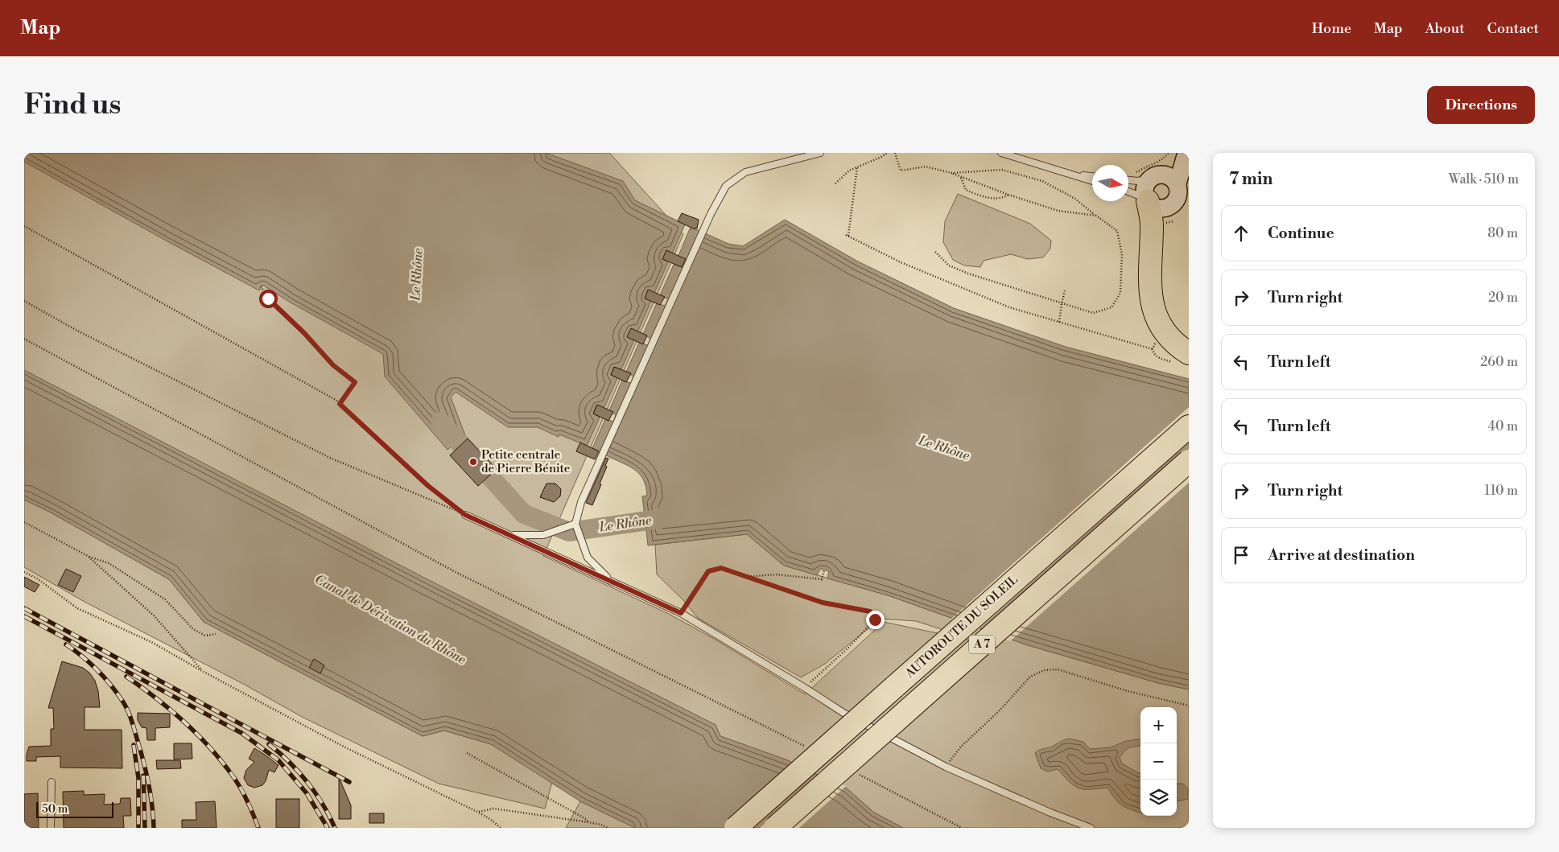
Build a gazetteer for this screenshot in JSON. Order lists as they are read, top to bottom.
{
  "streets": {
    "highway": ["AUTOROUTE DU SOLEIL", "A 7"]
  },
  "water": ["Le Rhône", "Canal de Dérivation du Rhône"],
  "places": ["Petite centrale de Pierre Bénite"],
  "scale_bar": "50 m",
  "north": "right",
  "page": {
    "header": "Map",
    "nav": [
      "Home",
      "Map",
      "About",
      "Contact"
    ],
    "buttons": "Directions",
    "title": "Find us",
    "heading": ["7 min", "Walk · 510 m"],
    "list": [
      ["Continue", "80 m"],
      ["Turn right", "20 m"],
      ["Turn left", "260 m"],
      ["Turn left", "40 m"],
      ["Turn right", "110 m"],
      "Arrive at destination"
    ],
    "map_buttons": ["+", "−"],
    "scale": "50 m"
  }
}
